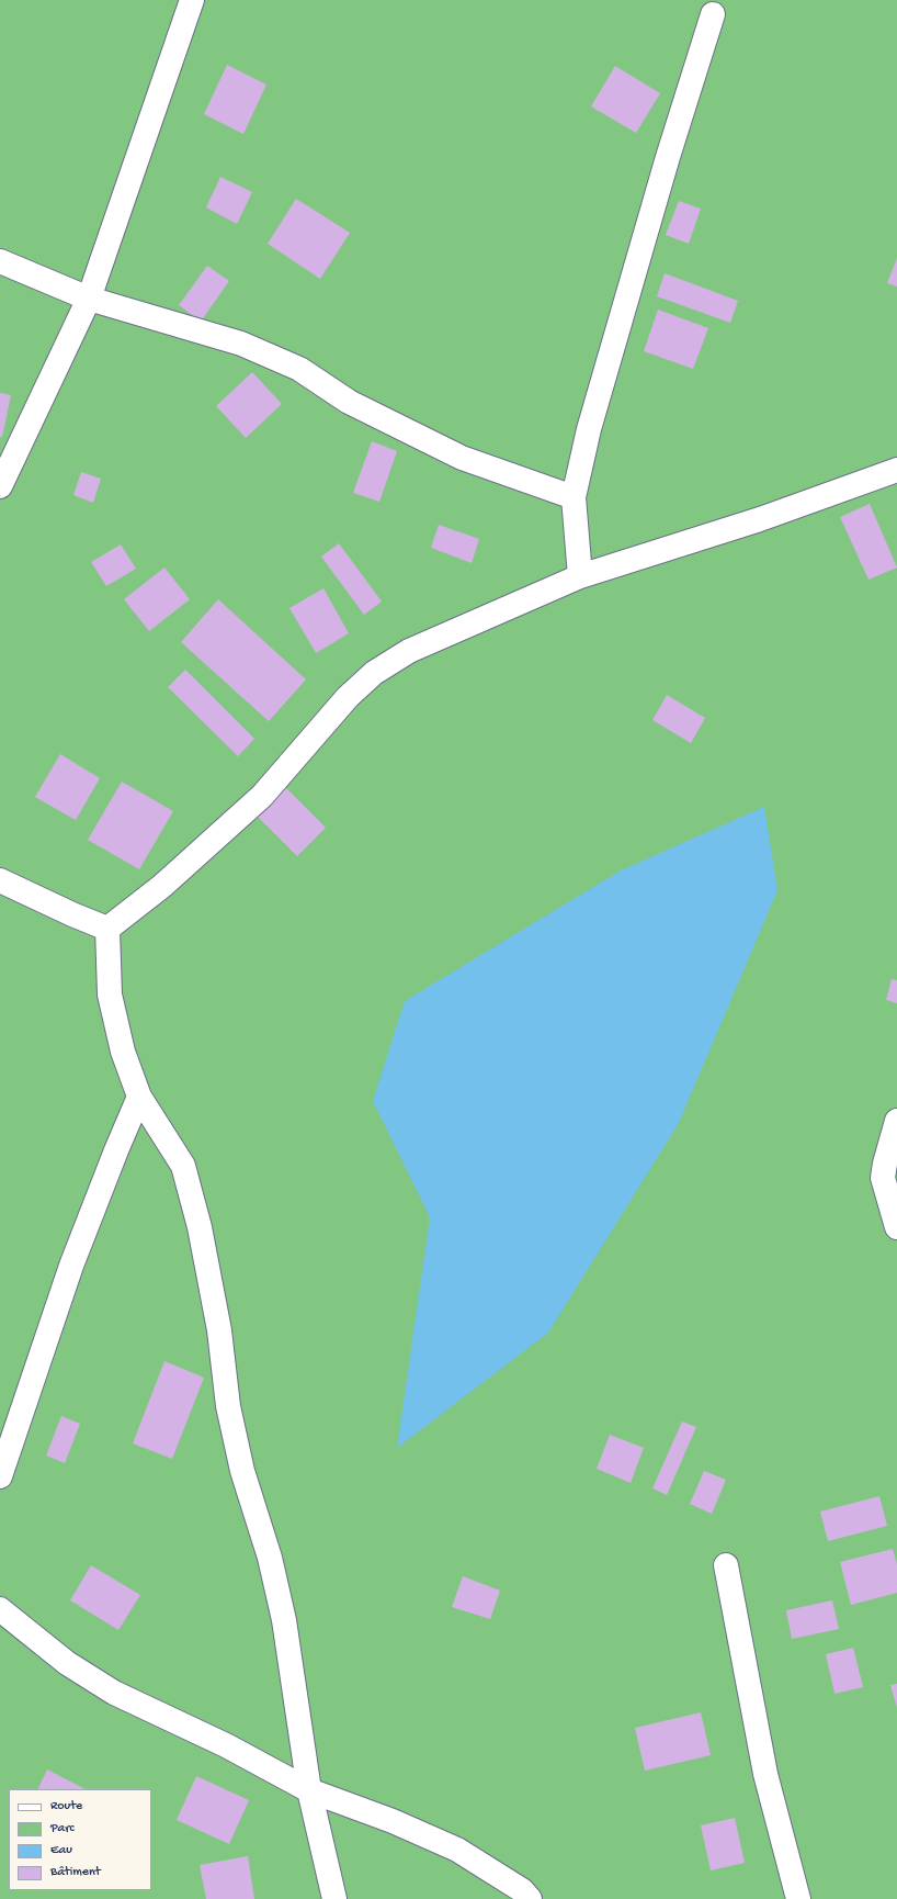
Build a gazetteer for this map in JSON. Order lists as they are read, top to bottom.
{
  "legend": [
    "Route",
    "Parc",
    "Eau",
    "Bâtiment"
  ]
}
